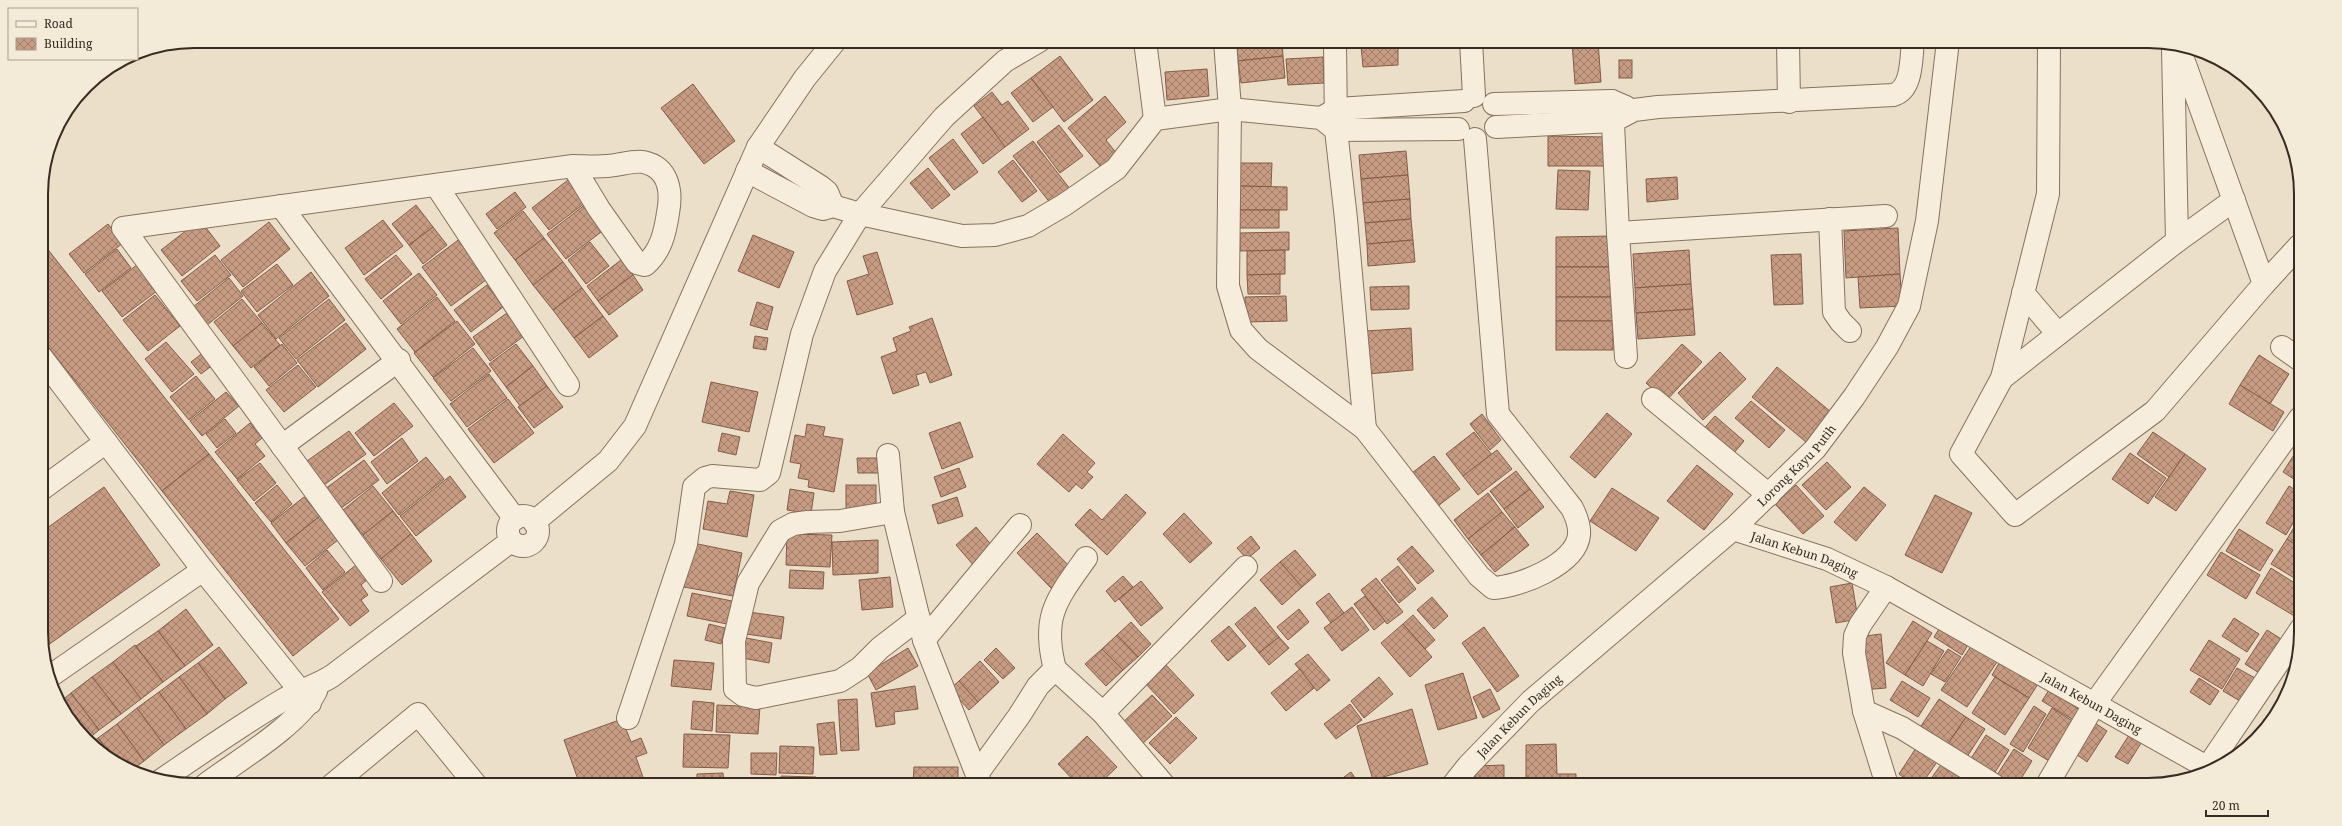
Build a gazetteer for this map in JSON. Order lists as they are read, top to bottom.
{
  "streets": {
    "street": ["Lorong Kayu Putih", "Jalan Kebun Daging"]
  },
  "crossings": [
    ["Lorong Kayu Putih", "Jalan Kebun Daging"]
  ],
  "legend": ["Road", "Building"],
  "scale_bar": "20 m"
}
